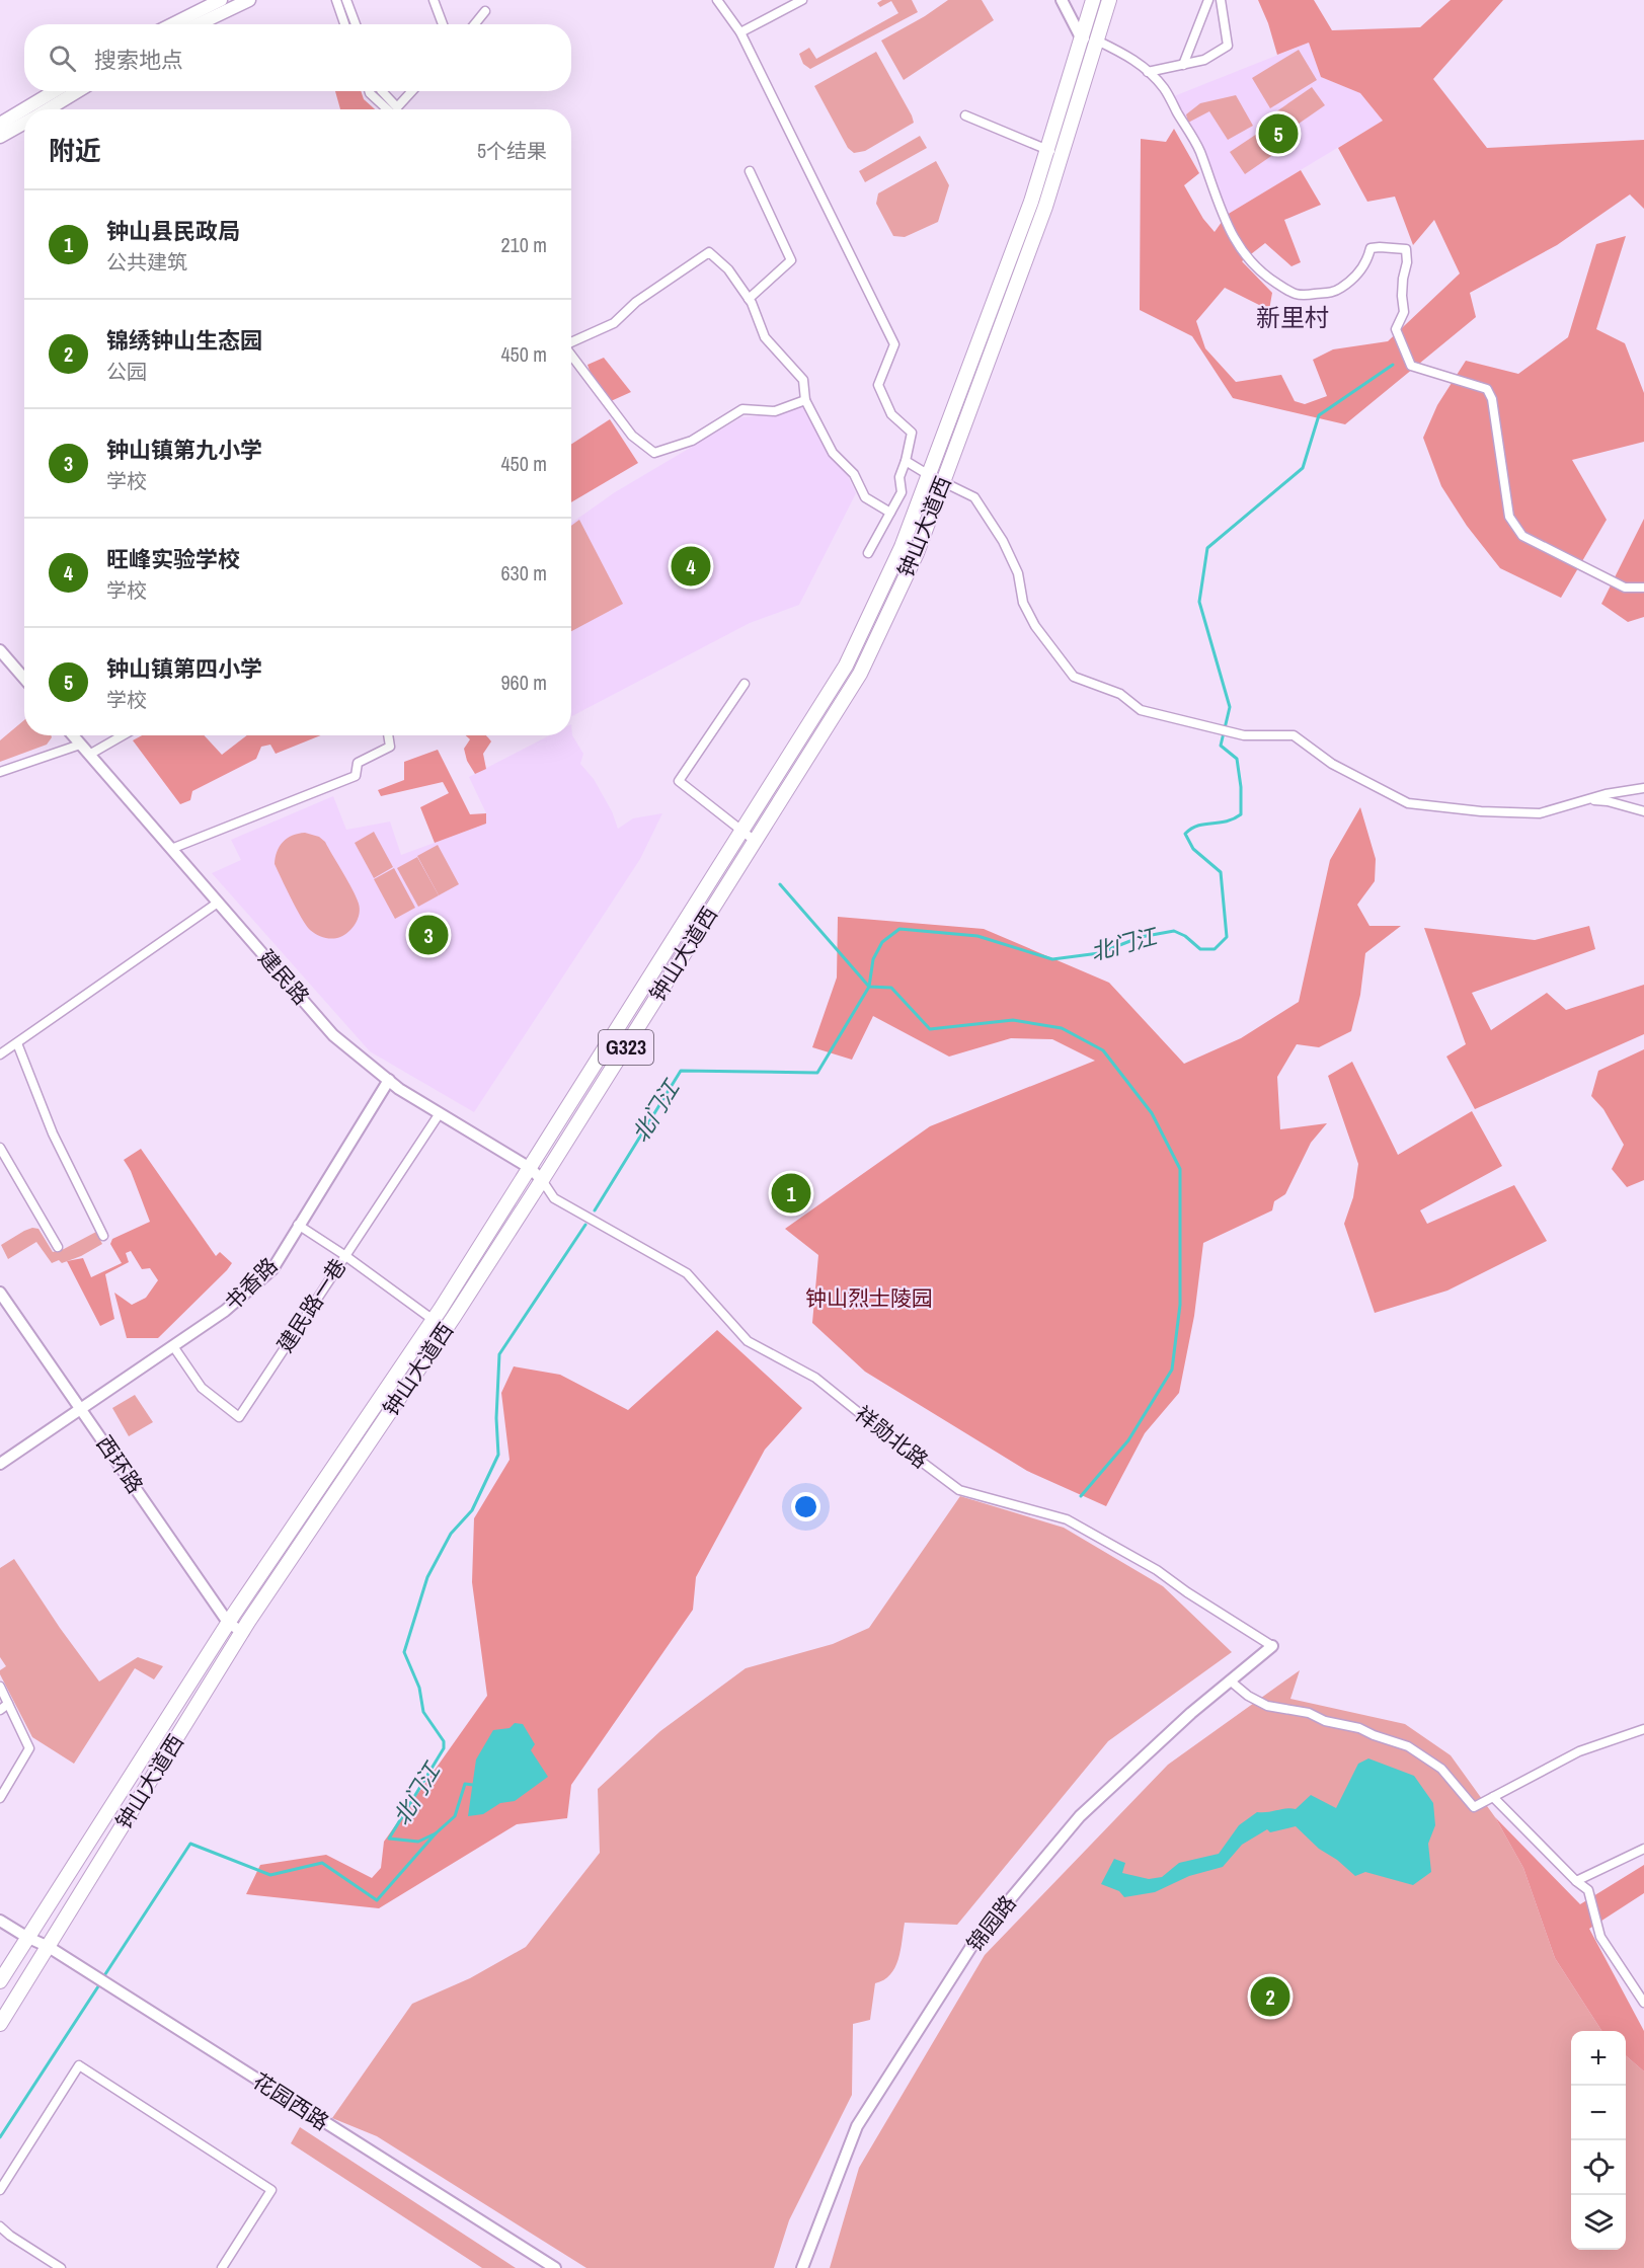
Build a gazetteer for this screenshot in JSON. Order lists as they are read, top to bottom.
{
  "streets": {
    "highway": ["钟山大道西", "G323"],
    "street": [
      "建民路",
      "书香路",
      "建民路一巷",
      "祥勋北路",
      "西环路",
      "锦园路",
      "花园西路"
    ]
  },
  "crossings": [
    ["钟山大道西", "建民路"],
    ["钟山大道西", "祥勋北路"],
    ["钟山大道西", "西环路"],
    ["钟山大道西", "花园西路"],
    ["建民路", "书香路"],
    ["建民路", "建民路一巷"],
    ["建民路", "祥勋北路"],
    ["书香路", "建民路一巷"],
    ["书香路", "西环路"],
    ["祥勋北路", "锦园路"]
  ],
  "districts": ["新里村"],
  "water": ["北门江"],
  "parks": ["钟山烈士陵园"],
  "page": {
    "search": "搜索地点",
    "heading": ["附近", "5个结果"],
    "pins": [
      "5",
      "4",
      "3",
      "1",
      "2"
    ],
    "list": [
      {
        "mark": "1",
        "name": "钟山县民政局",
        "note": "公共建筑",
        "value": "210 m"
      },
      {
        "mark": "2",
        "name": "锦绣钟山生态园",
        "note": "公园",
        "value": "450 m"
      },
      {
        "mark": "3",
        "name": "钟山镇第九小学",
        "note": "学校",
        "value": "450 m"
      },
      {
        "mark": "4",
        "name": "旺峰实验学校",
        "note": "学校",
        "value": "630 m"
      },
      {
        "mark": "5",
        "name": "钟山镇第四小学",
        "note": "学校",
        "value": "960 m"
      }
    ],
    "map_buttons": ["+", "−"]
  }
}
